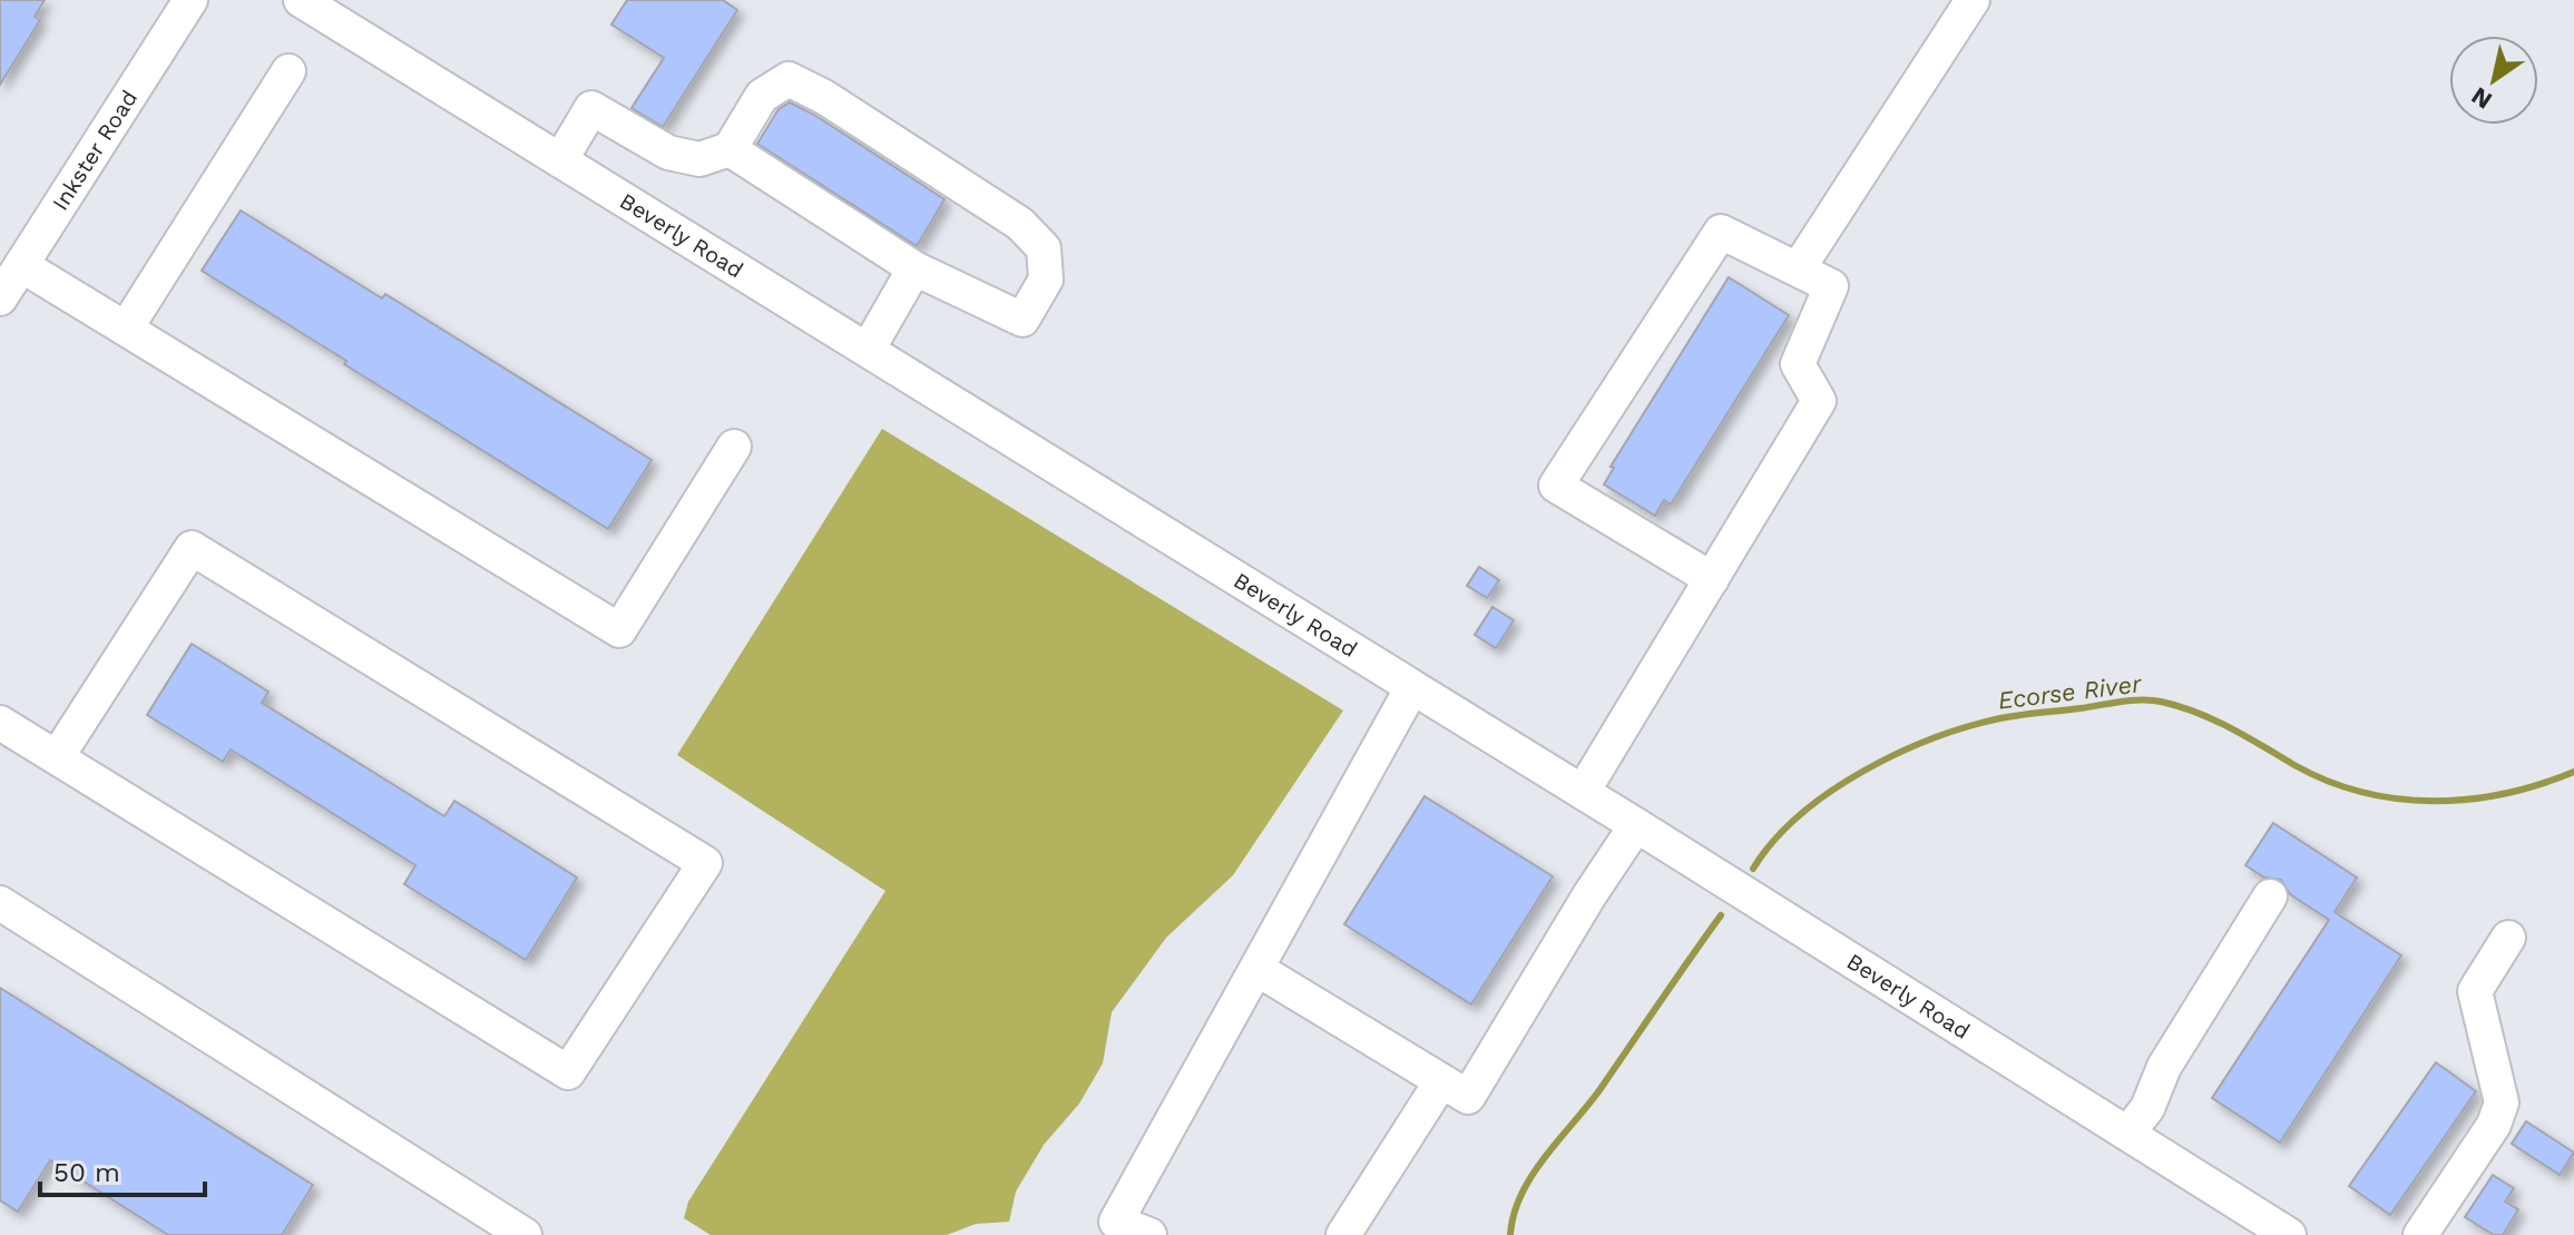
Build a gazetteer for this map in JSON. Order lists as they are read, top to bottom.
{
  "streets": {
    "street": ["Inkster Road", "Beverly Road"]
  },
  "water": ["Ecorse River"],
  "scale_bar": "50 m",
  "north": "bottom left"
}
